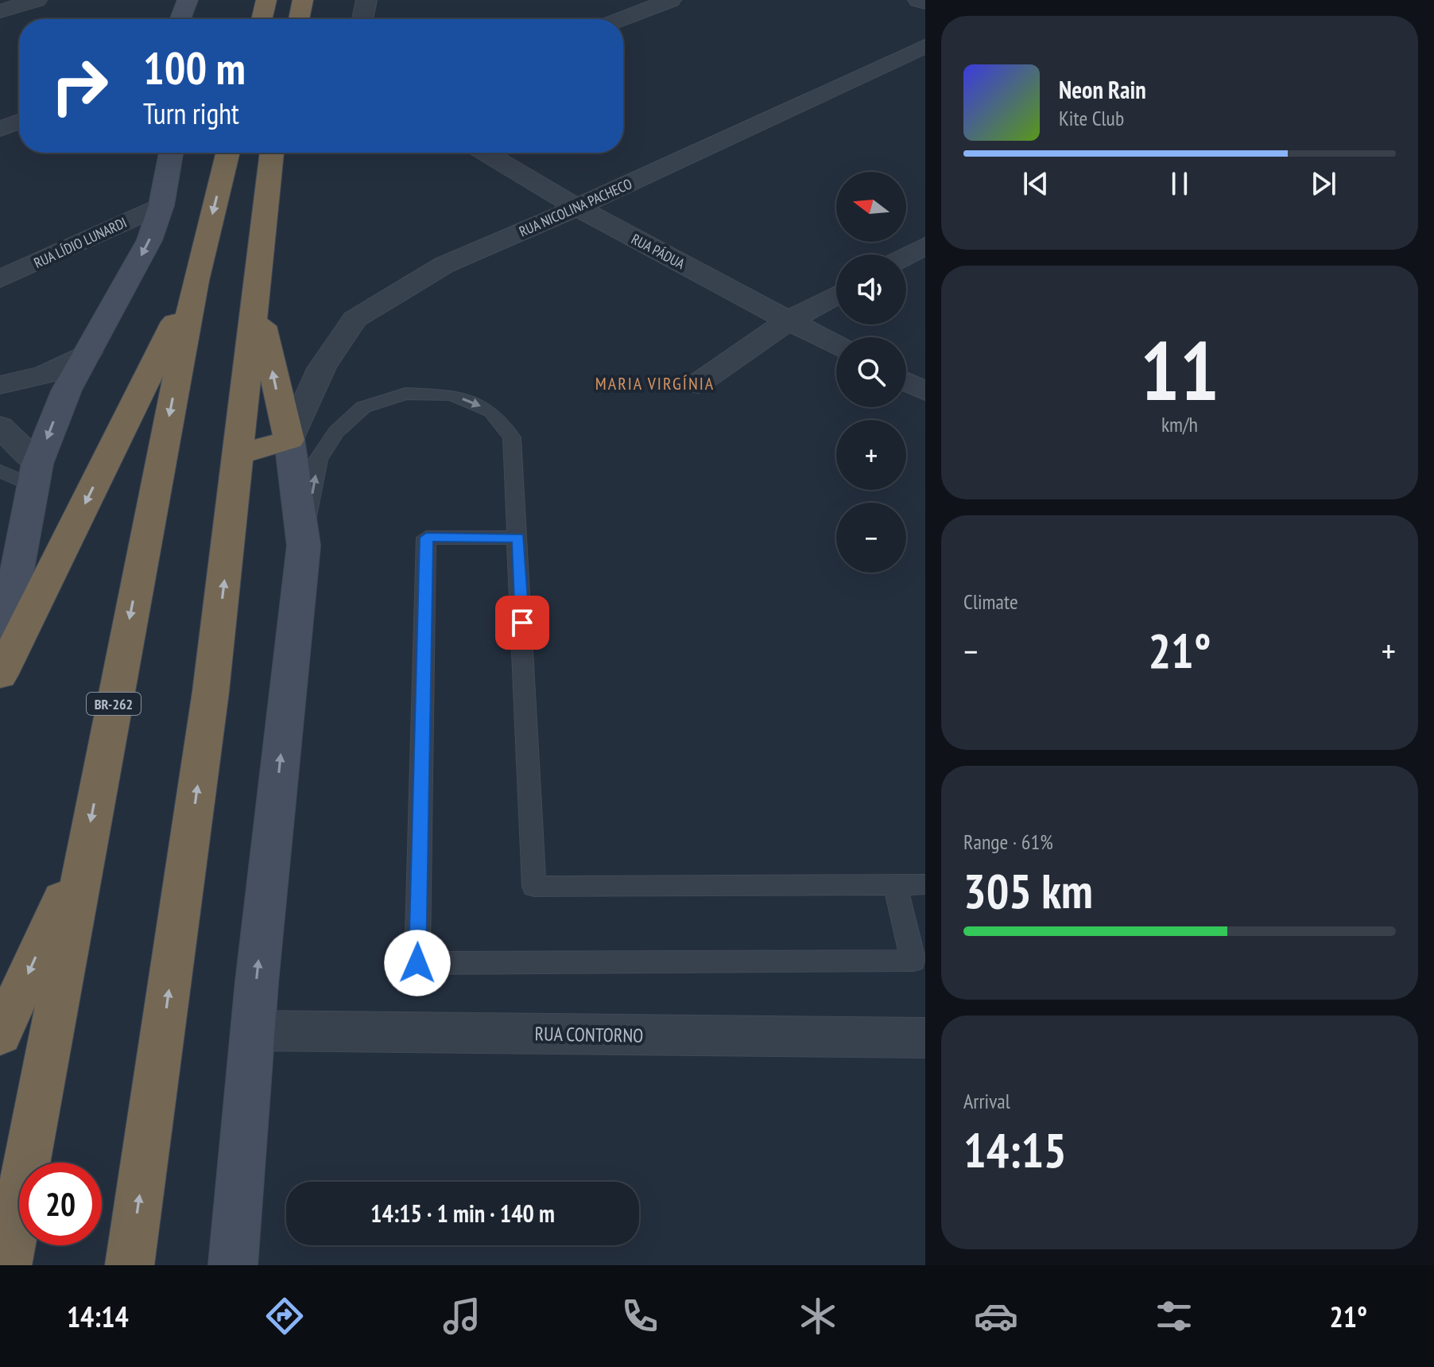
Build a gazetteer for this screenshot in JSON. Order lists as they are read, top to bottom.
{
  "streets": {
    "highway": ["BR-262"],
    "street": [
      "RUA NICOLINA PACHECO",
      "RUA LÍDIO LUNARDI",
      "RUA PÁDUA",
      "RUA CONTORNO"
    ]
  },
  "crossings": [
    ["RUA NICOLINA PACHECO", "RUA PÁDUA"]
  ],
  "districts": ["MARIA VIRGÍNIA"],
  "north": "left",
  "page": {
    "turn": ["100 m", "Turn right"],
    "song": ["Neon Rain", "Kite Club"],
    "map_buttons": ["+", "−"],
    "tile": [
      ["11", "km/h"],
      "Climate",
      ["Range · 61%", "305 km"],
      ["Arrival", "14:15"]
    ],
    "heat": ["−", "21°", "+"],
    "limit": "20",
    "trip": "14:15 · 1 min · 140 m",
    "tabs": ["14:14", "21°"]
  }
}
